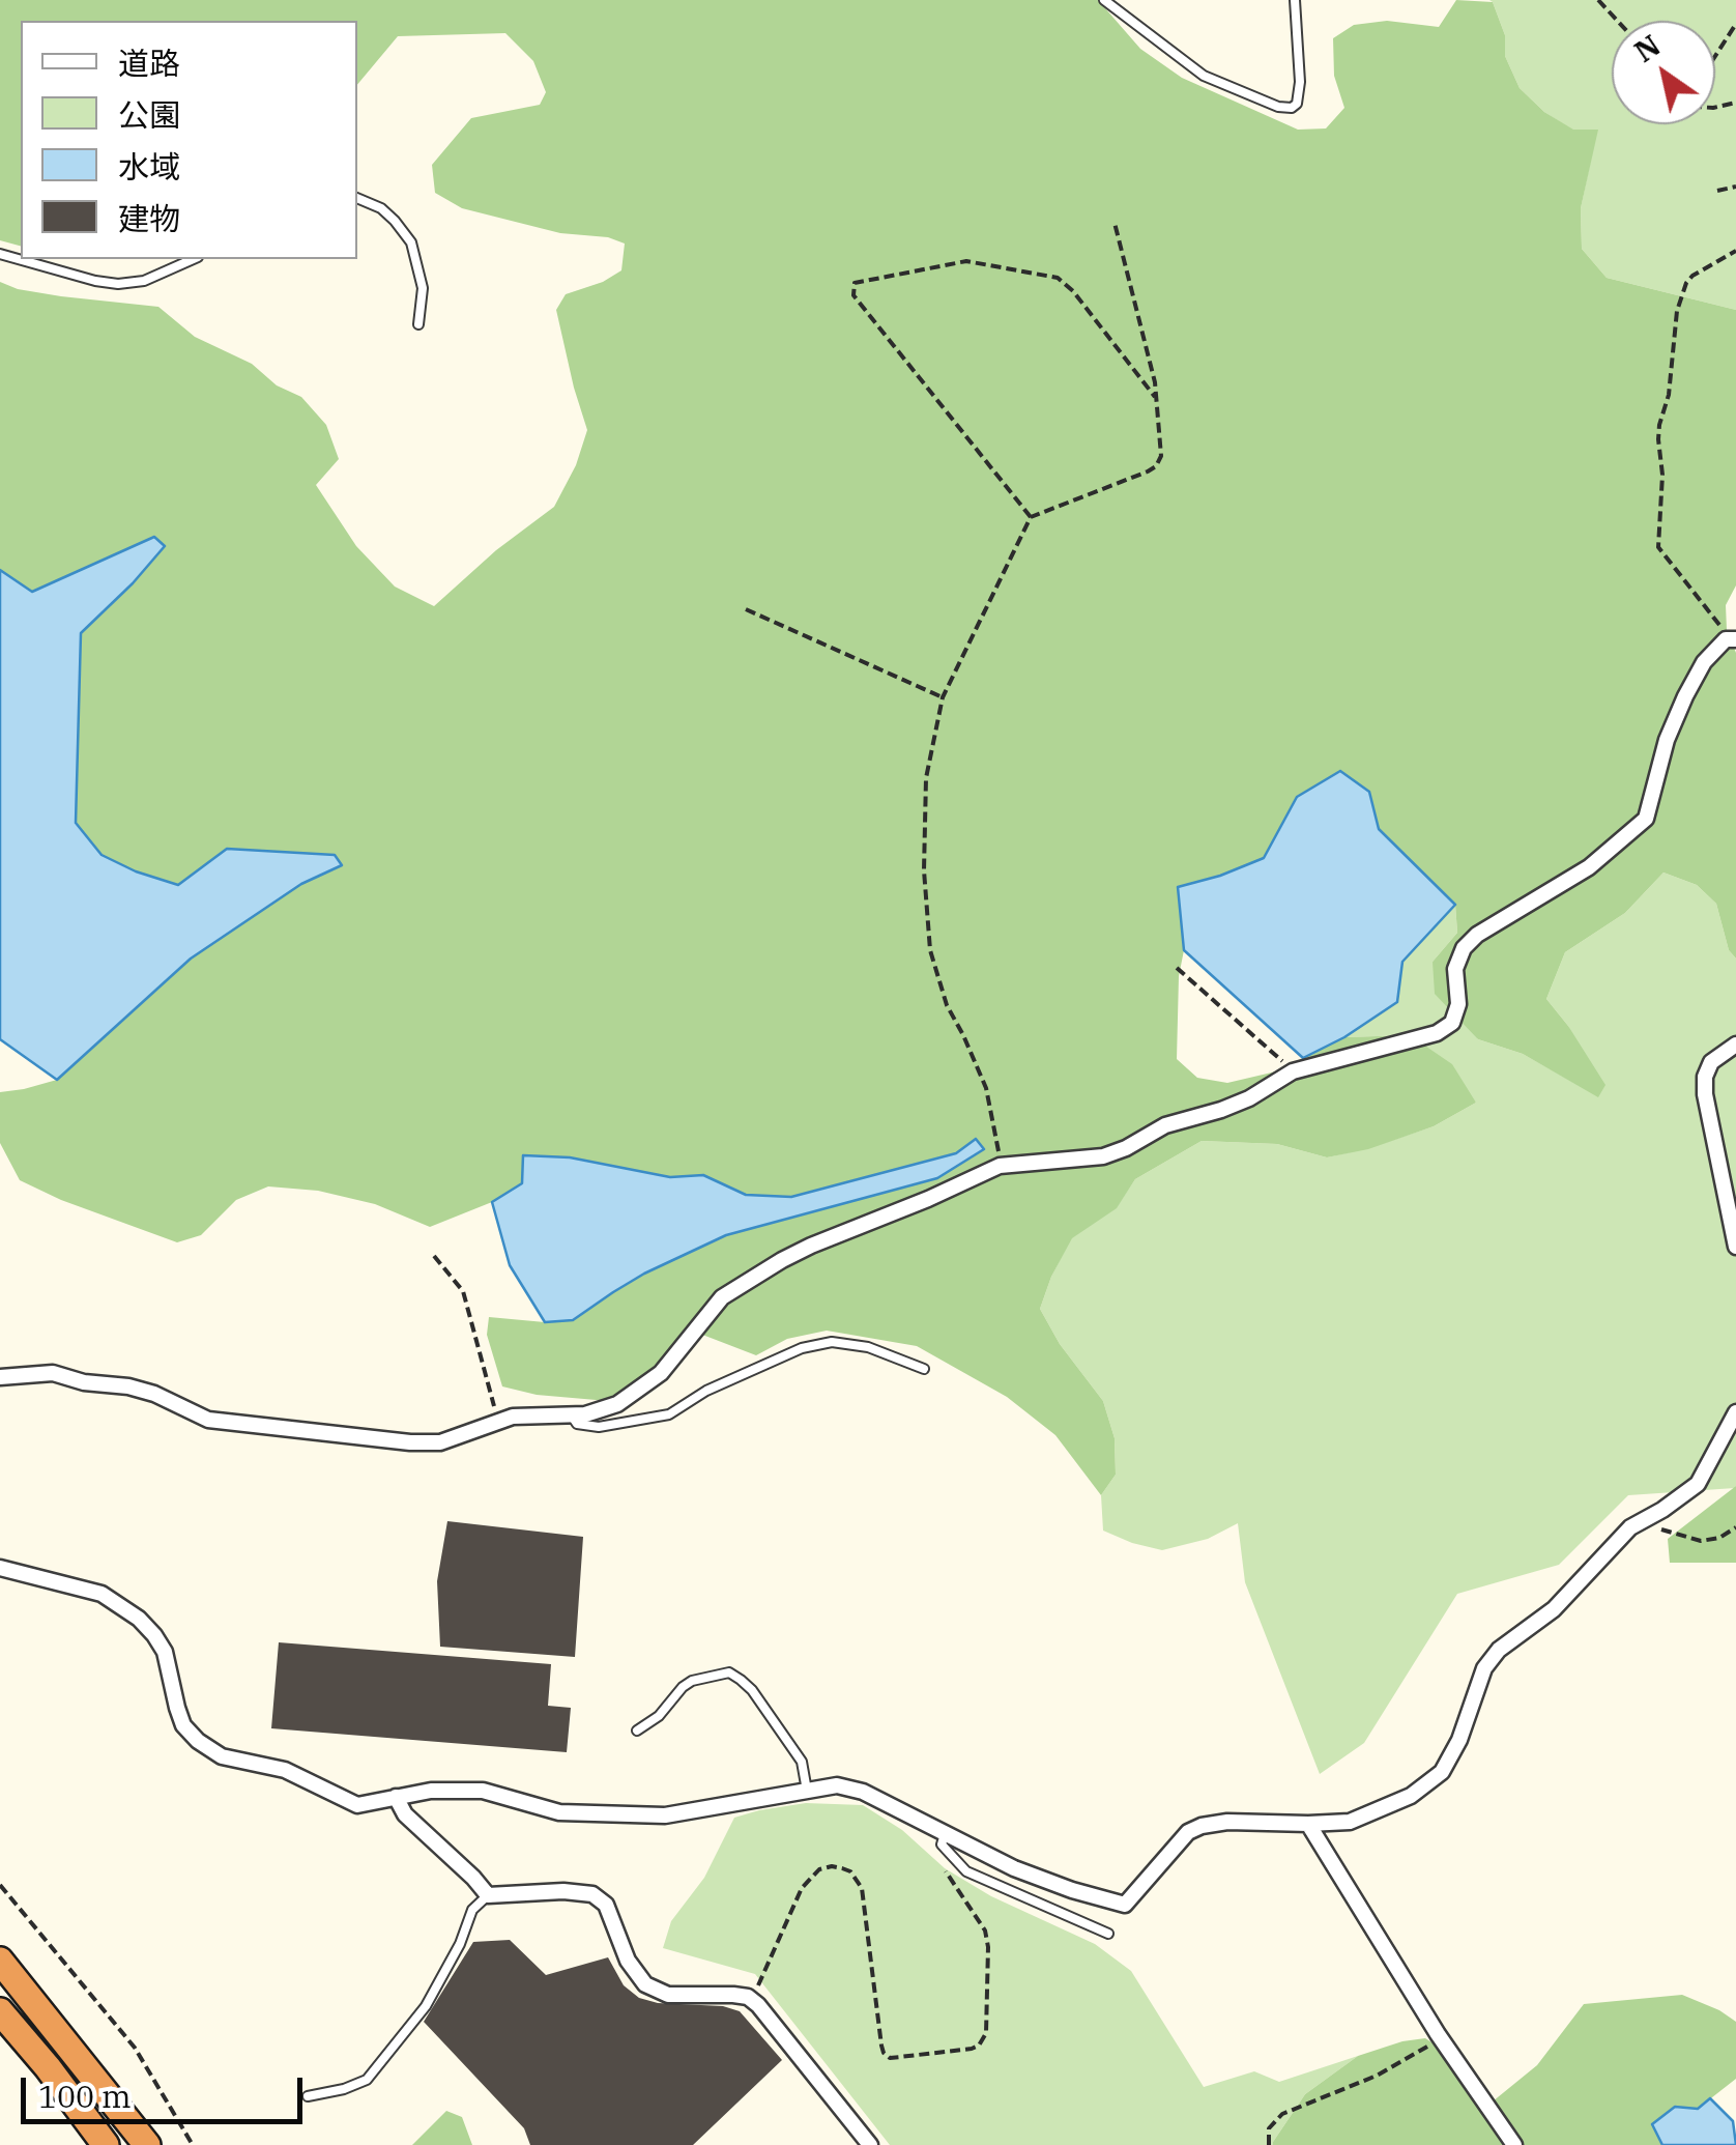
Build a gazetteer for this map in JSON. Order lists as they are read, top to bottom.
{
  "legend": [
    "道路",
    "公園",
    "水域",
    "建物"
  ],
  "scale_bar": "100 m",
  "north": "top left"
}
